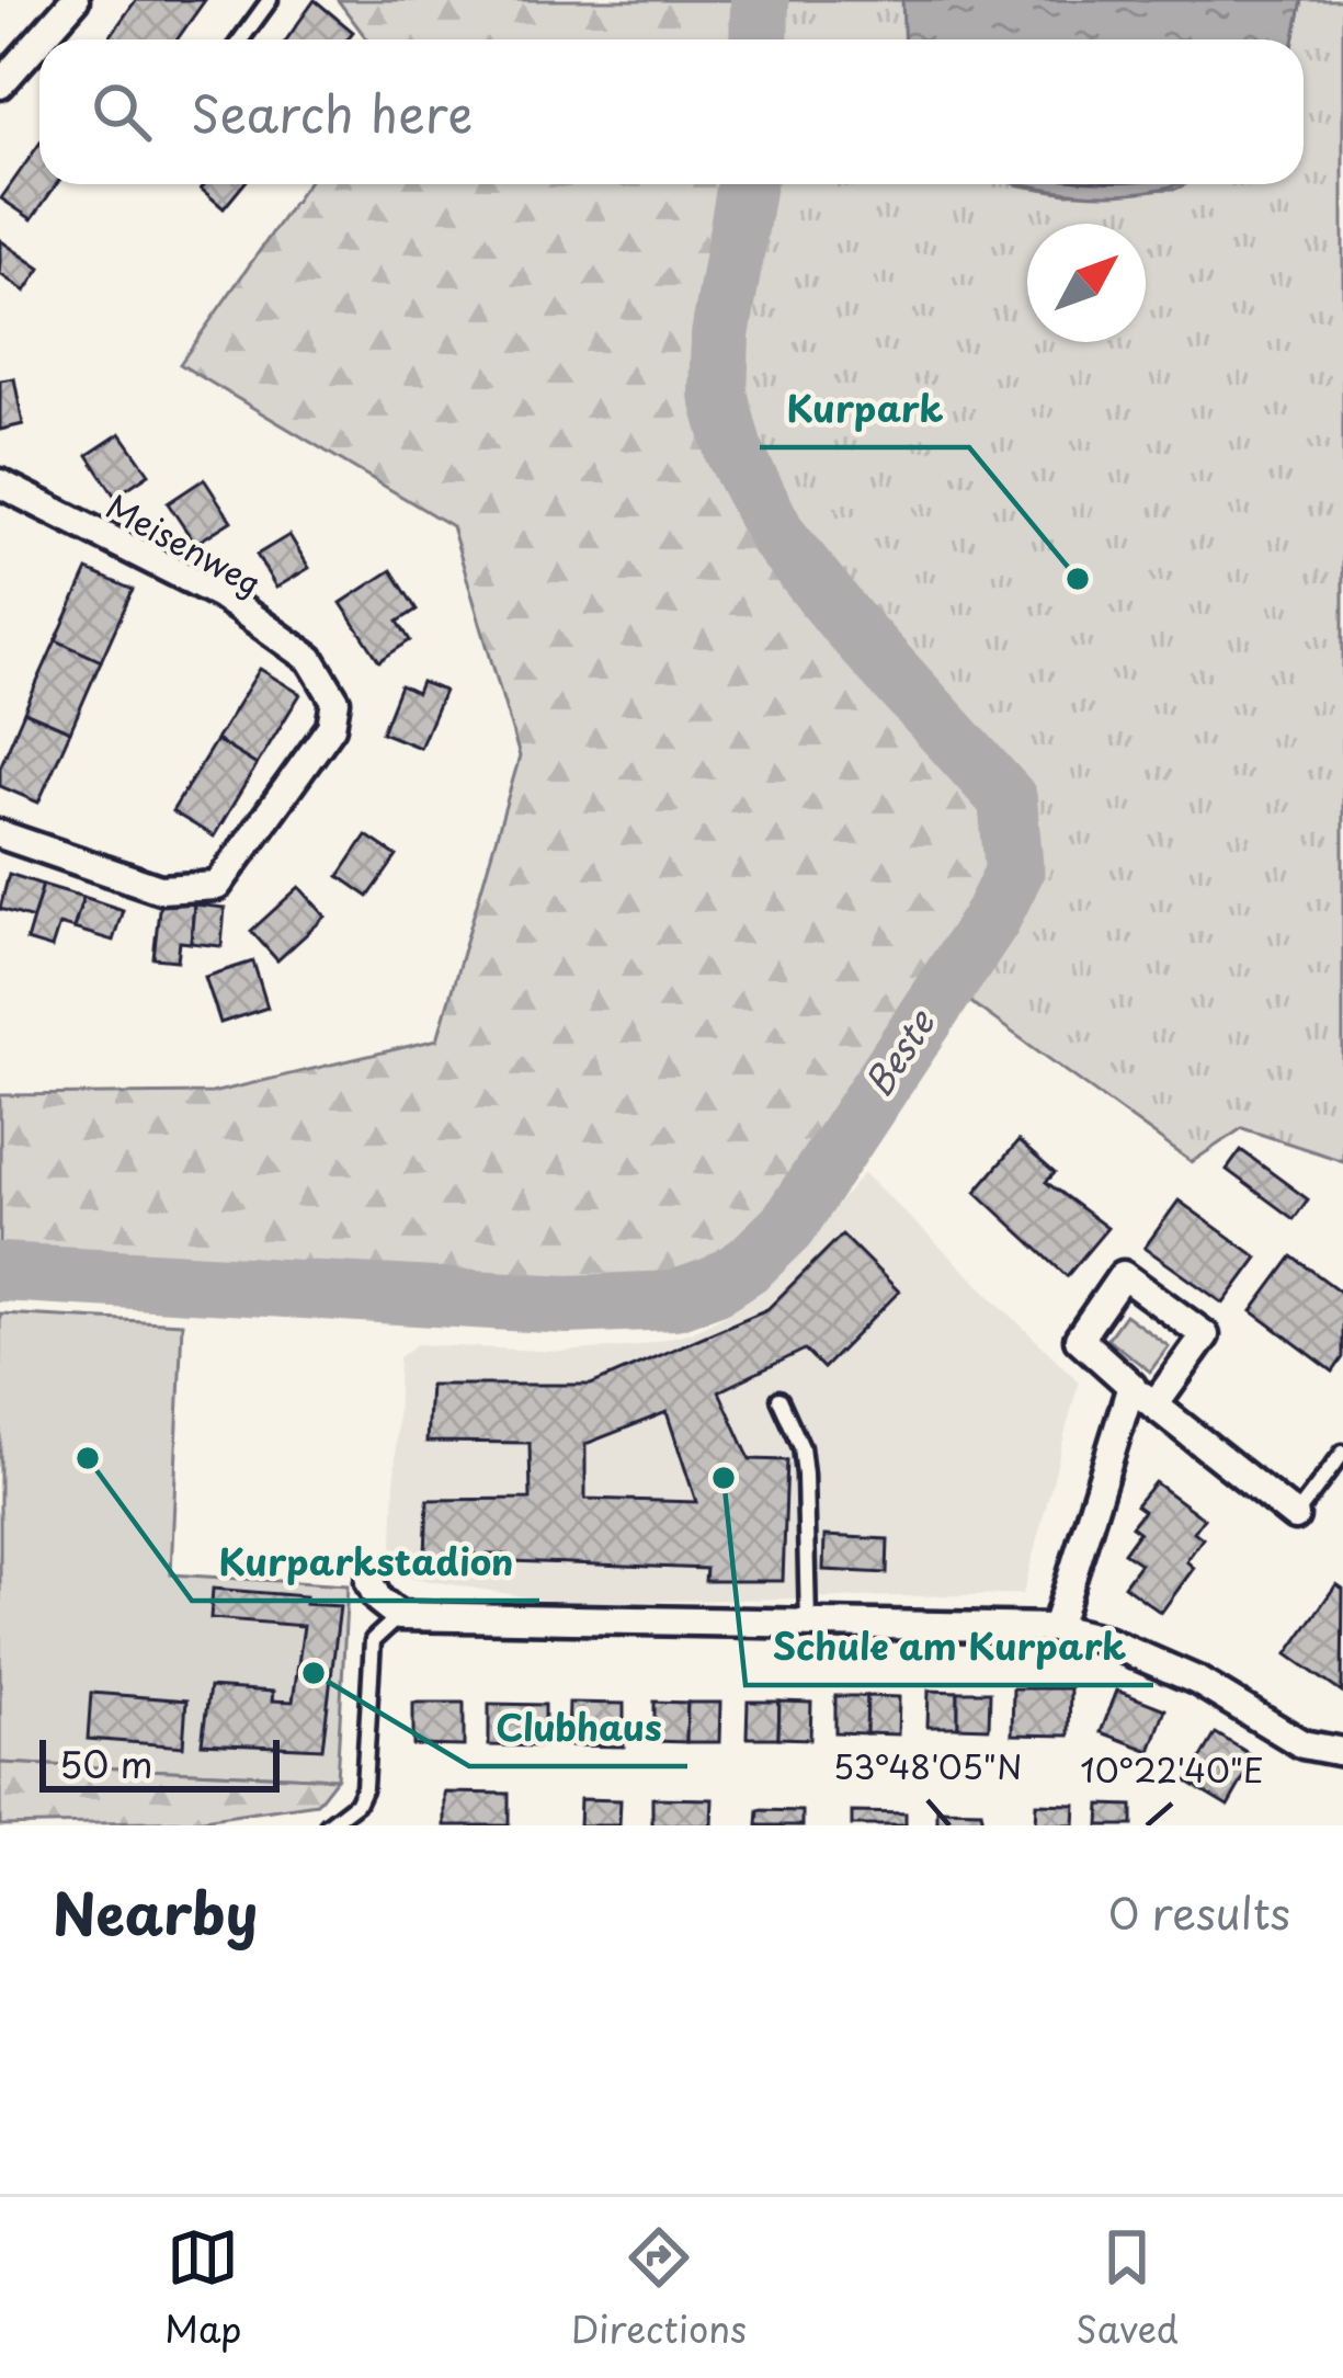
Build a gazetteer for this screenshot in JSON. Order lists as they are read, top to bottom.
{
  "streets": {
    "street": ["Meisenweg"]
  },
  "water": ["Beste"],
  "places": [
    "Kurpark",
    "Kurparkstadion",
    "Schule am Kurpark",
    "Clubhaus"
  ],
  "scale_bar": "50 m",
  "north": "top right",
  "page": {
    "search": "Search here",
    "scale": "50 m",
    "heading": ["Nearby", "0 results"],
    "nav": ["Map", "Directions", "Saved"]
  },
  "coordinates": ["53°48'05\"N", "10°22'40\"E"]
}
